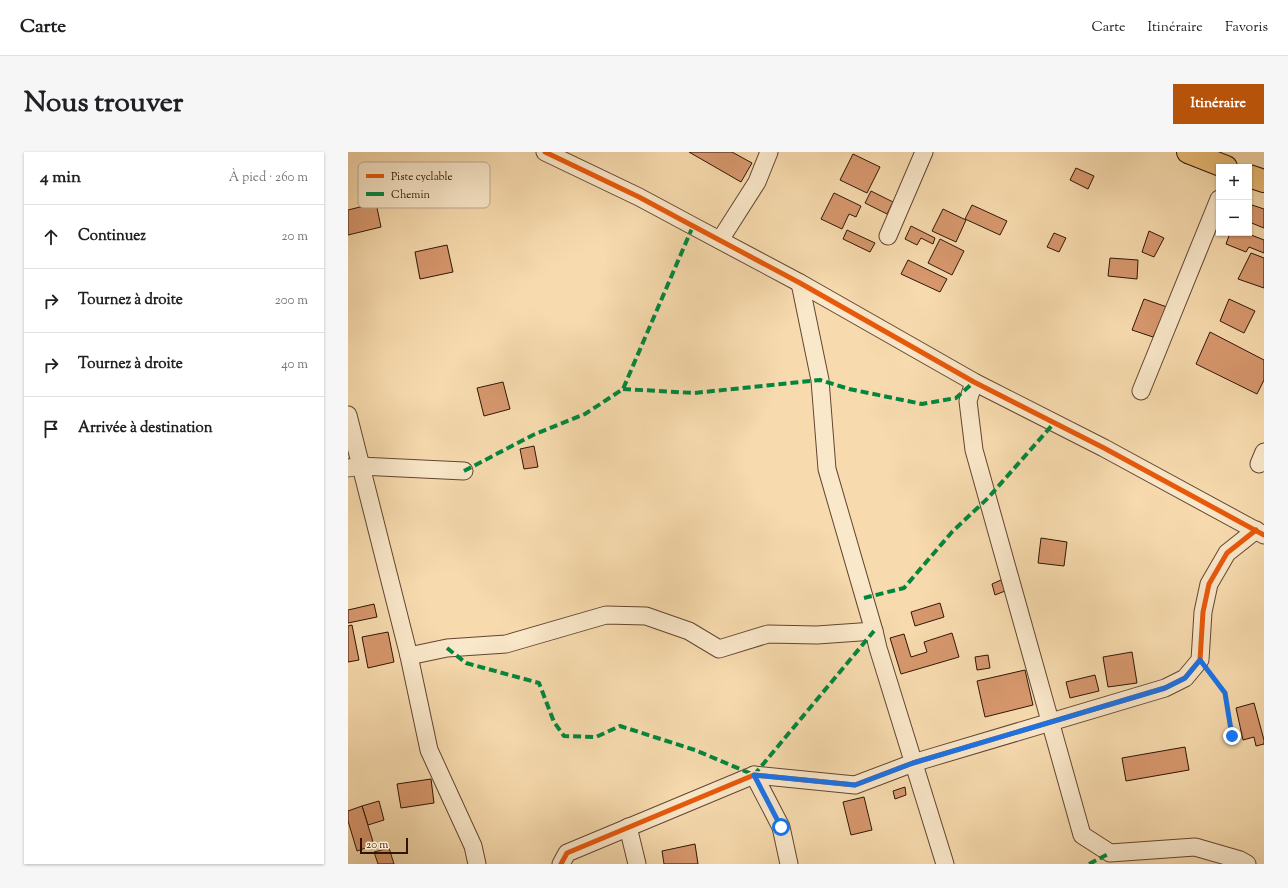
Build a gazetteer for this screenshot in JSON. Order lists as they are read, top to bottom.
{
  "legend": ["Piste cyclable", "Chemin"],
  "scale_bar": "20 m",
  "page": {
    "header": "Carte",
    "nav": ["Carte", "Itinéraire", "Favoris"],
    "title": "Nous trouver",
    "buttons": "Itinéraire",
    "heading": ["4 min", "À pied · 260 m"],
    "map_buttons": ["+", "−"],
    "list": [
      ["Continuez", "20 m"],
      ["Tournez à droite", "200 m"],
      ["Tournez à droite", "40 m"],
      "Arrivée à destination"
    ],
    "scale": "20 m"
  }
}
